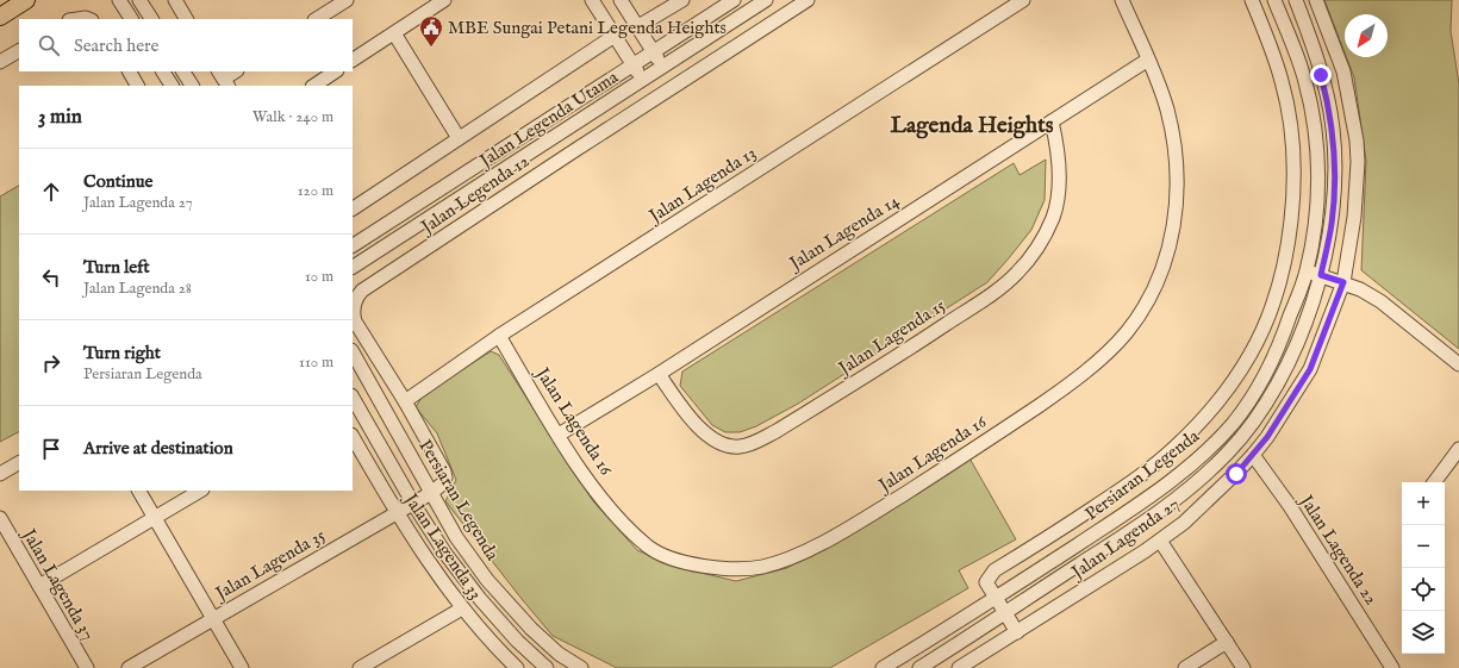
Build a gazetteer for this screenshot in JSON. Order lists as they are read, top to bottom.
{
  "streets": {
    "street": [
      "Jalan Legenda Utama",
      "Jalan Lagenda 13",
      "Jalan Legenda 12",
      "Jalan Lagenda 14",
      "Jalan Lagenda 15",
      "Jalan Lagenda 16",
      "Persiaran Legenda",
      "Jalan Lagenda 27",
      "Jalan Lagenda 33",
      "Jalan Lagenda 22",
      "Jalan Lagenda 35",
      "Jalan Lagenda 37"
    ]
  },
  "crossings": [
    ["Jalan Lagenda 13", "Jalan Legenda 12"],
    ["Jalan Lagenda 13", "Jalan Lagenda 16"],
    ["Jalan Legenda 12", "Persiaran Legenda"],
    ["Jalan Legenda 12", "Jalan Lagenda 35"],
    ["Jalan Lagenda 14", "Jalan Lagenda 15"],
    ["Jalan Lagenda 14", "Jalan Lagenda 16"],
    ["Persiaran Legenda", "Jalan Lagenda 35"],
    ["Jalan Lagenda 27", "Jalan Lagenda 22"],
    ["Jalan Lagenda 33", "Jalan Lagenda 35"]
  ],
  "districts": ["Lagenda Heights"],
  "places": {
    "public building": ["MBE Sungai Petani Legenda Heights"]
  },
  "north": "bottom left",
  "page": {
    "search": "Search here",
    "heading": ["3 min", "Walk · 240 m"],
    "list": [
      ["Continue", "Jalan Lagenda 27", "120 m"],
      ["Turn left", "Jalan Lagenda 28", "10 m"],
      ["Turn right", "Persiaran Legenda", "110 m"],
      "Arrive at destination"
    ],
    "map_buttons": ["+", "−"]
  }
}
